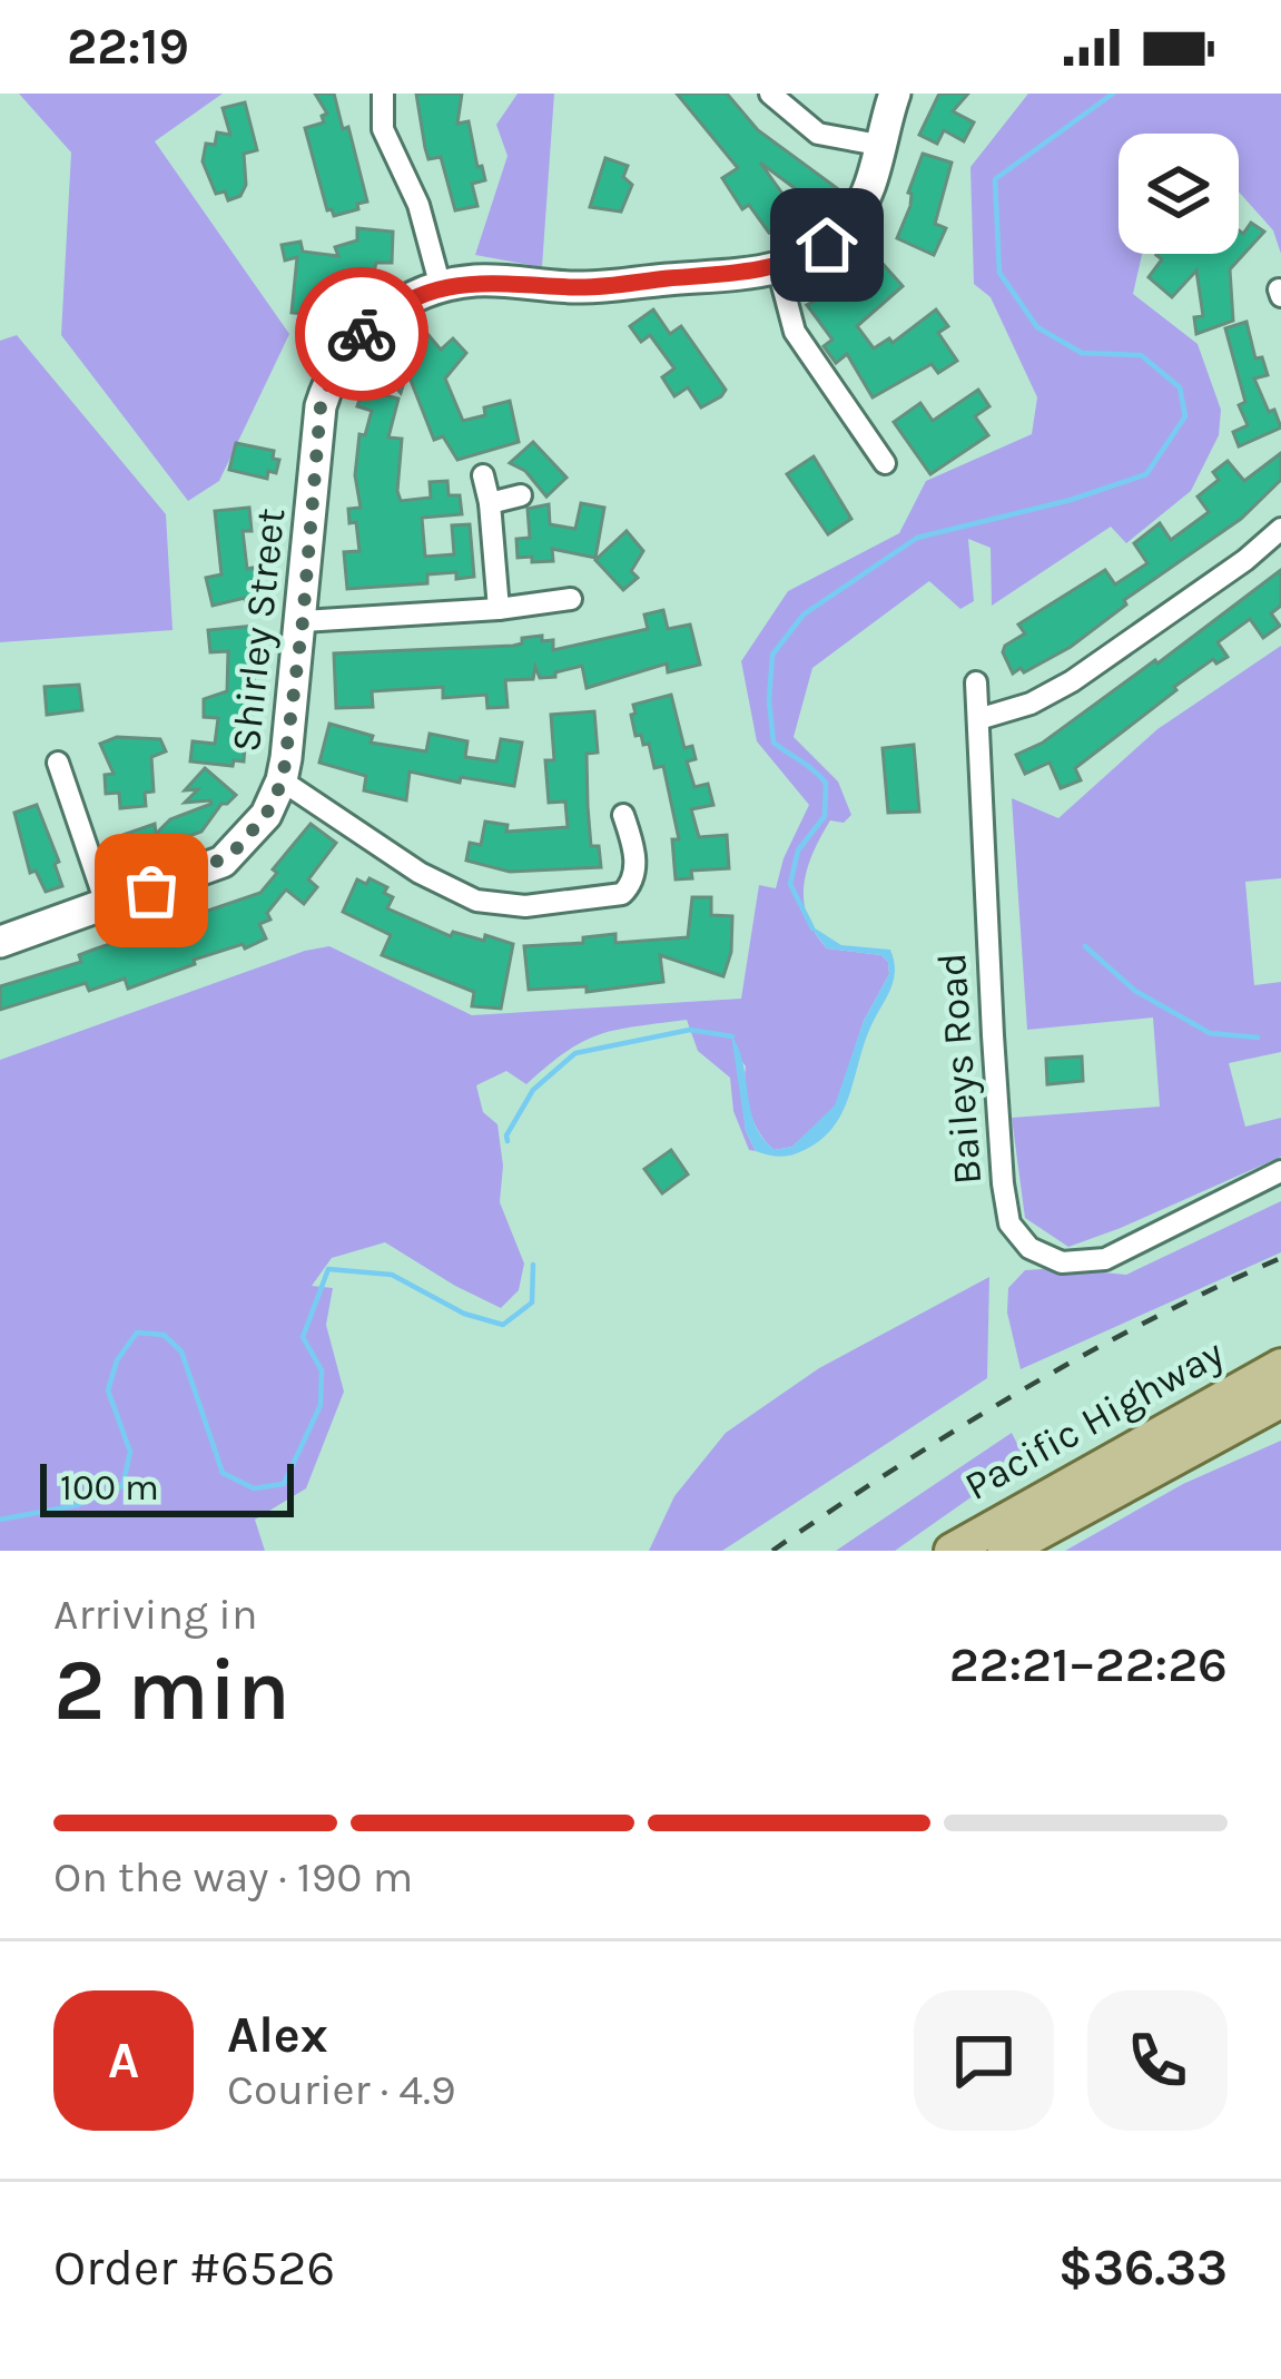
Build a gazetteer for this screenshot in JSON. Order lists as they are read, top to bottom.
{
  "streets": {
    "main road": ["Pacific Highway"],
    "street": ["Shirley Street", "Baileys Road"]
  },
  "scale_bar": "100 m",
  "page": {
    "status": "22:19",
    "scale": "100 m",
    "heading": ["2 min", "Arriving in", "22:21–22:26"],
    "panel": [
      "Alex",
      "Courier · 4.9",
      "Order #6526",
      "$36.33"
    ],
    "bar": "On the way · 190 m",
    "round": "A"
  }
}
